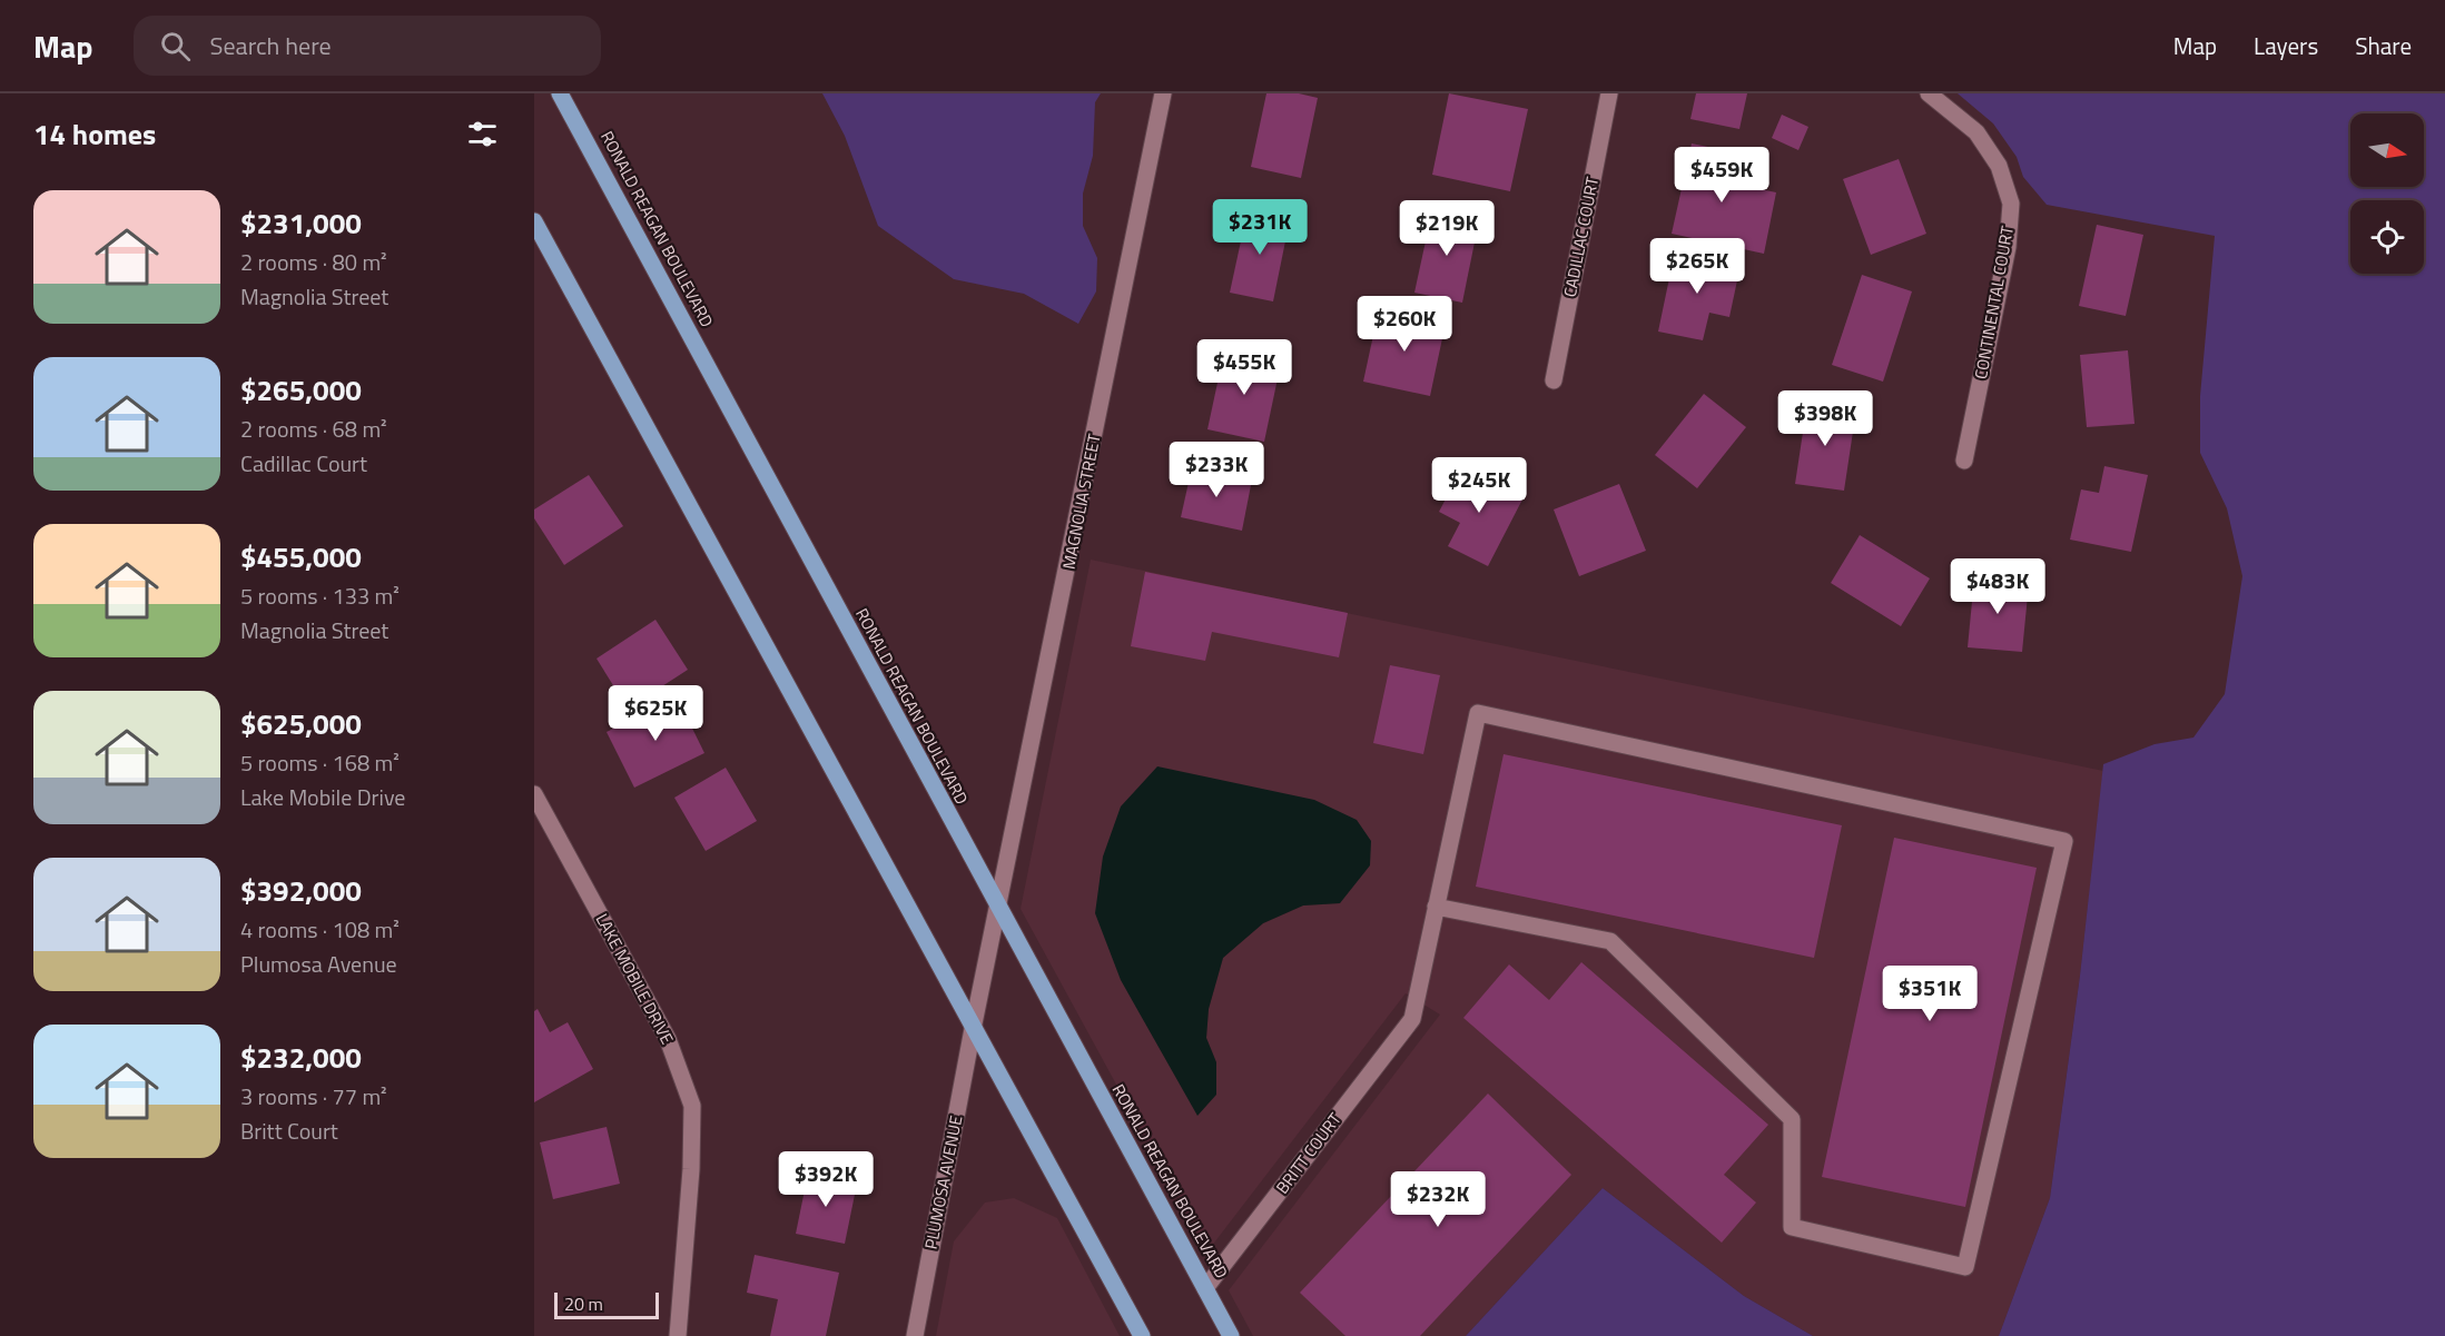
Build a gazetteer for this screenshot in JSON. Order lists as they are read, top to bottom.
{
  "streets": {
    "main road": ["RONALD REAGAN BOULEVARD"],
    "street": [
      "CADILLAC COURT",
      "CONTINENTAL COURT",
      "MAGNOLIA STREET",
      "LAKE MOBILE DRIVE",
      "BRITT COURT",
      "PLUMOSA AVENUE"
    ]
  },
  "crossings": [
    ["RONALD REAGAN BOULEVARD", "MAGNOLIA STREET"],
    ["RONALD REAGAN BOULEVARD", "BRITT COURT"],
    ["MAGNOLIA STREET", "PLUMOSA AVENUE"]
  ],
  "scale_bar": "20 m",
  "north": "right",
  "page": {
    "header": "Map",
    "search": "Search here",
    "nav": ["Map", "Layers", "Share"],
    "heading": "14 homes",
    "price": [
      "$459K",
      "$231K",
      "$219K",
      "$265K",
      "$260K",
      "$455K",
      "$398K",
      "$233K",
      "$245K",
      "$483K",
      "$625K",
      "$351K",
      "$392K",
      "$232K"
    ],
    "list": [
      {
        "name": "$231,000",
        "note": "2 rooms · 80 m² · Magnolia Street"
      },
      {
        "name": "$265,000",
        "note": "2 rooms · 68 m² · Cadillac Court"
      },
      {
        "name": "$455,000",
        "note": "5 rooms · 133 m² · Magnolia Street"
      },
      {
        "name": "$625,000",
        "note": "5 rooms · 168 m² · Lake Mobile Drive"
      },
      {
        "name": "$392,000",
        "note": "4 rooms · 108 m² · Plumosa Avenue"
      },
      {
        "name": "$232,000",
        "note": "3 rooms · 77 m² · Britt Court"
      }
    ],
    "scale": "20 m"
  }
}
